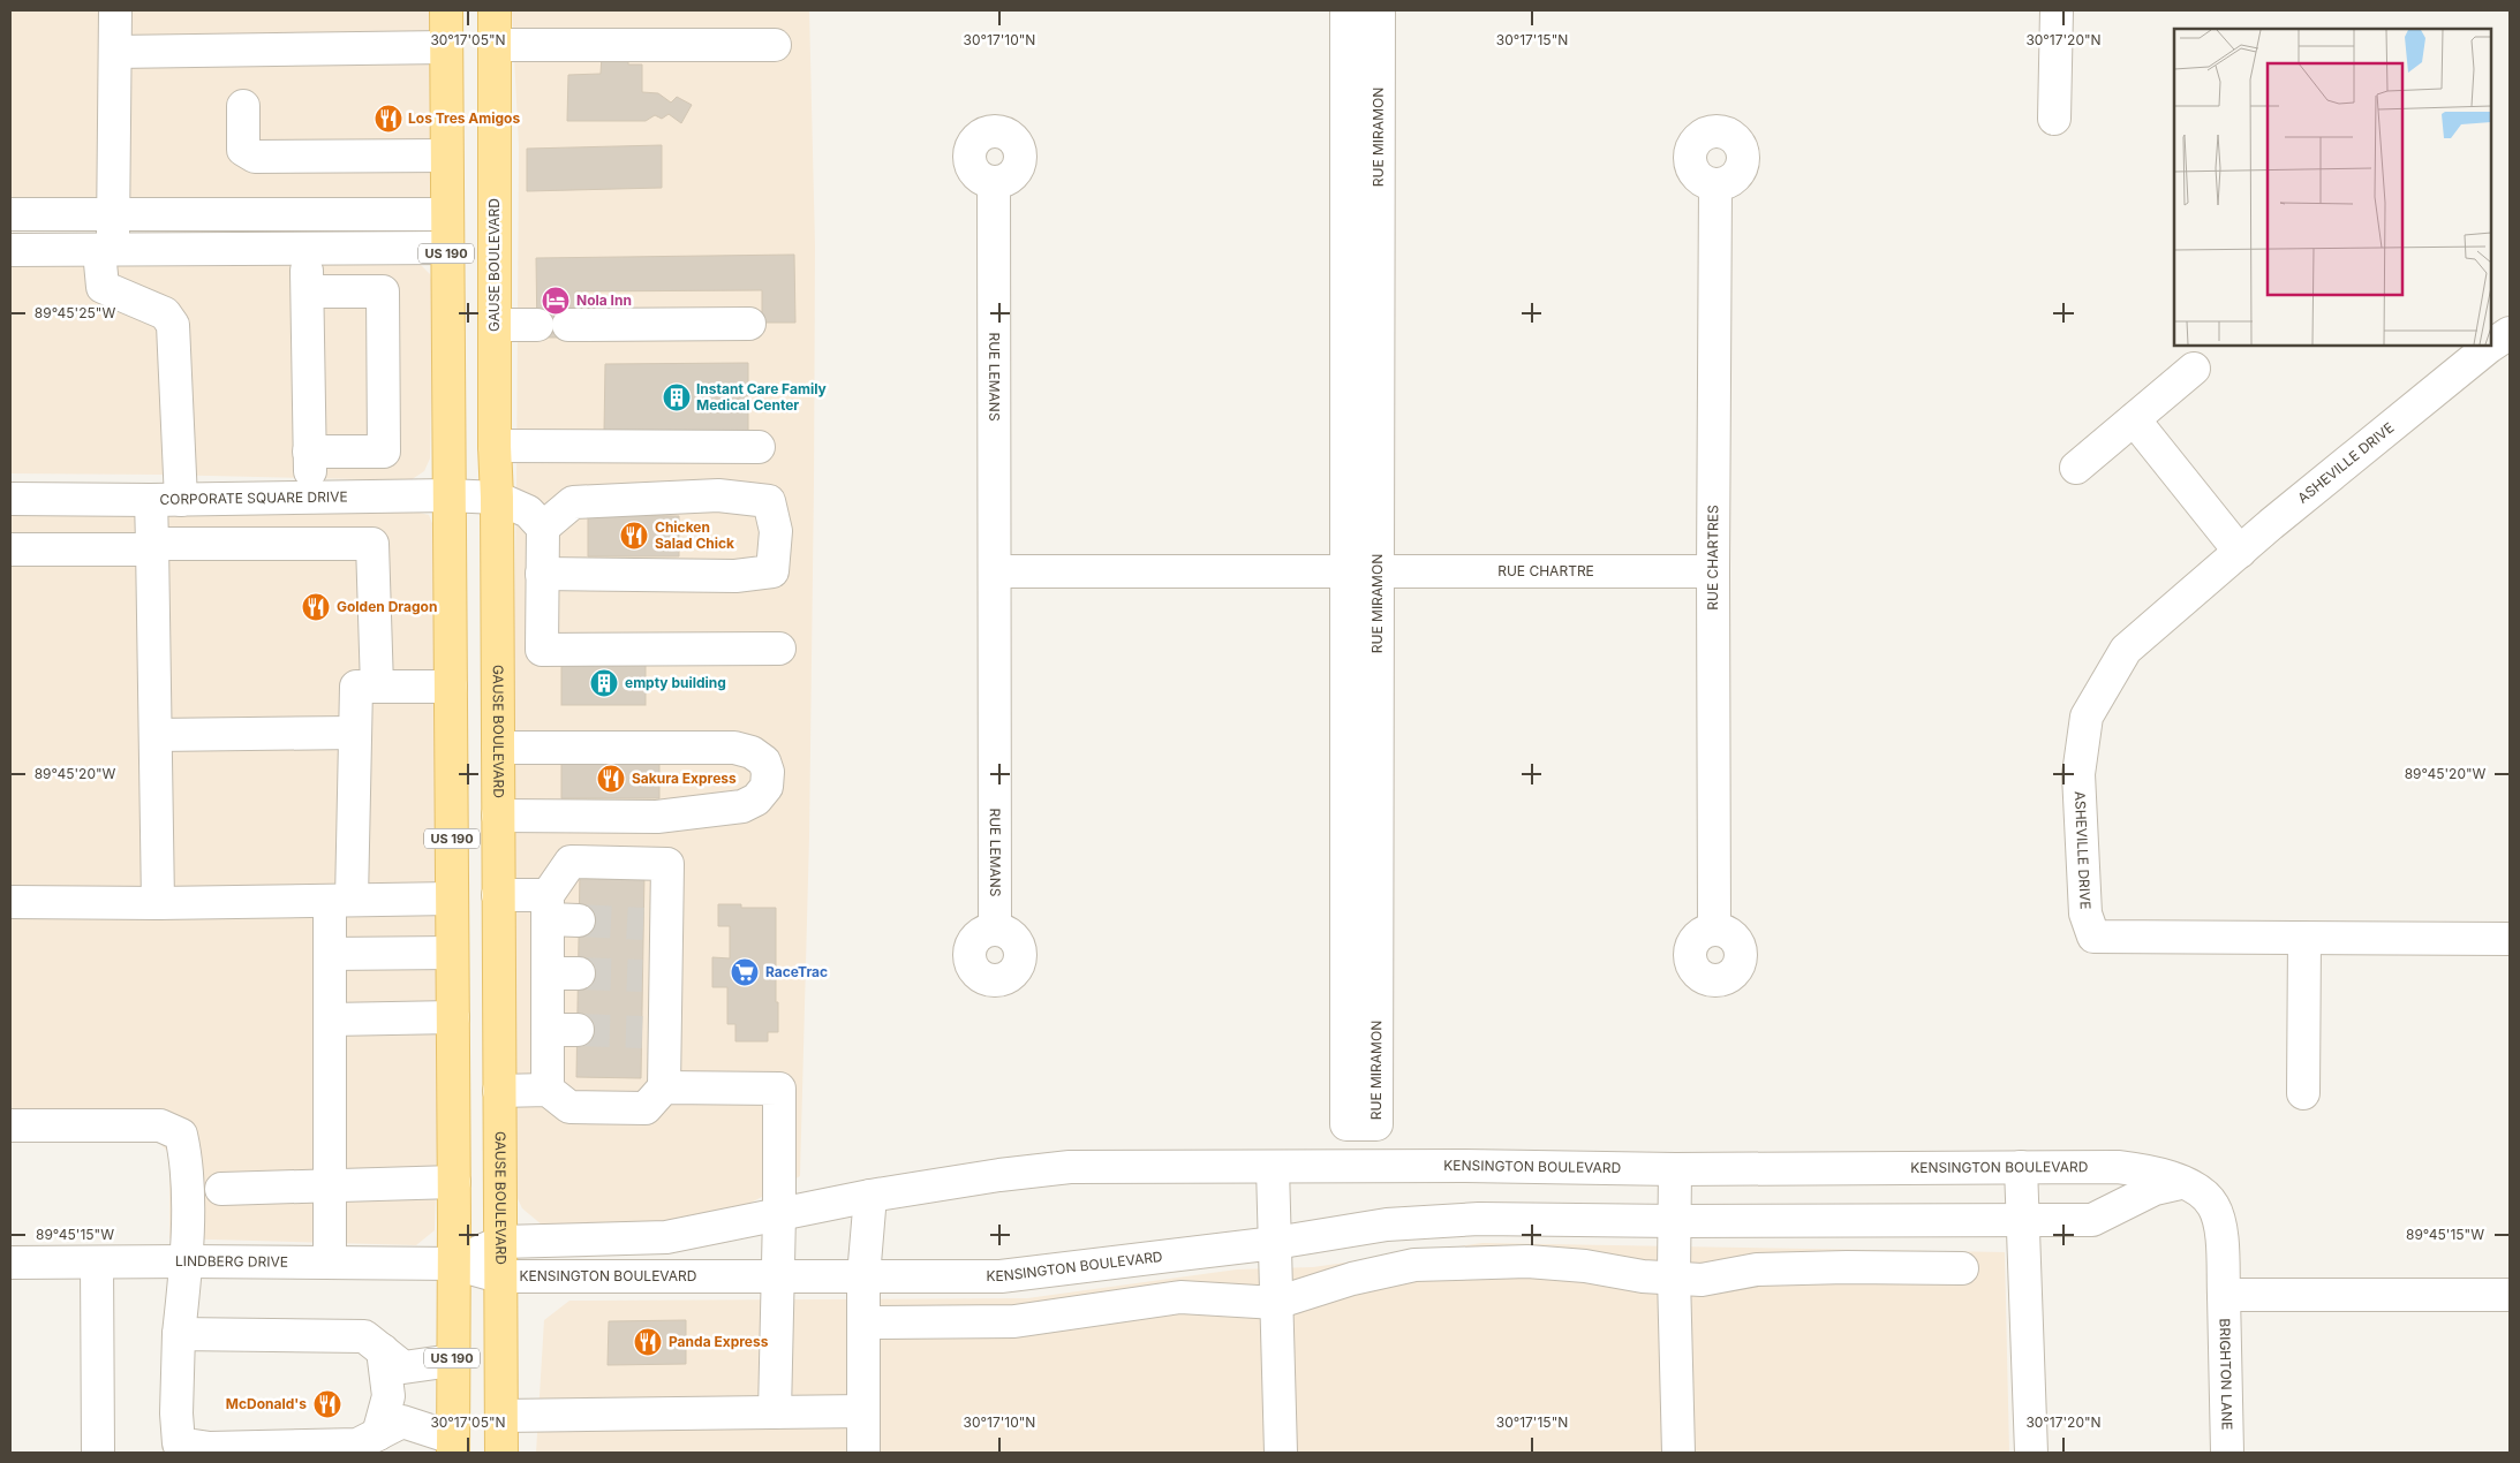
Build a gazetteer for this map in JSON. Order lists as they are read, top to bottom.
{
  "streets": {
    "main road": ["US 190", "GAUSE BOULEVARD"],
    "street": [
      "RUE MIRAMON",
      "RUE LEMANS",
      "ASHEVILLE DRIVE",
      "CORPORATE SQUARE DRIVE",
      "RUE CHARTRES",
      "RUE CHARTRE",
      "KENSINGTON BOULEVARD",
      "LINDBERG DRIVE",
      "BRIGHTON LANE"
    ]
  },
  "crossings": [
    ["RUE MIRAMON", "RUE CHARTRE"],
    ["US 190", "CORPORATE SQUARE DRIVE"],
    ["US 190", "KENSINGTON BOULEVARD"],
    ["US 190", "LINDBERG DRIVE"],
    ["GAUSE BOULEVARD", "CORPORATE SQUARE DRIVE"],
    ["GAUSE BOULEVARD", "KENSINGTON BOULEVARD"],
    ["RUE CHARTRES", "RUE CHARTRE"],
    ["KENSINGTON BOULEVARD", "LINDBERG DRIVE"],
    ["KENSINGTON BOULEVARD", "BRIGHTON LANE"]
  ],
  "places": {
    "restaurant": [
      "Los Tres Amigos",
      "Chicken Salad Chick",
      "Golden Dragon",
      "Sakura Express",
      "Panda Express",
      "McDonald's"
    ],
    "hotel": ["Nola Inn"],
    "building": ["Instant Care Family Medical Center", "empty building"],
    "supermarket": ["RaceTrac"]
  },
  "coordinates": [
    "30°17'05\"N",
    "30°17'10\"N",
    "30°17'15\"N",
    "30°17'20\"N",
    "89°45'25\"W",
    "89°45'20\"W",
    "89°45'15\"W"
  ]
}
